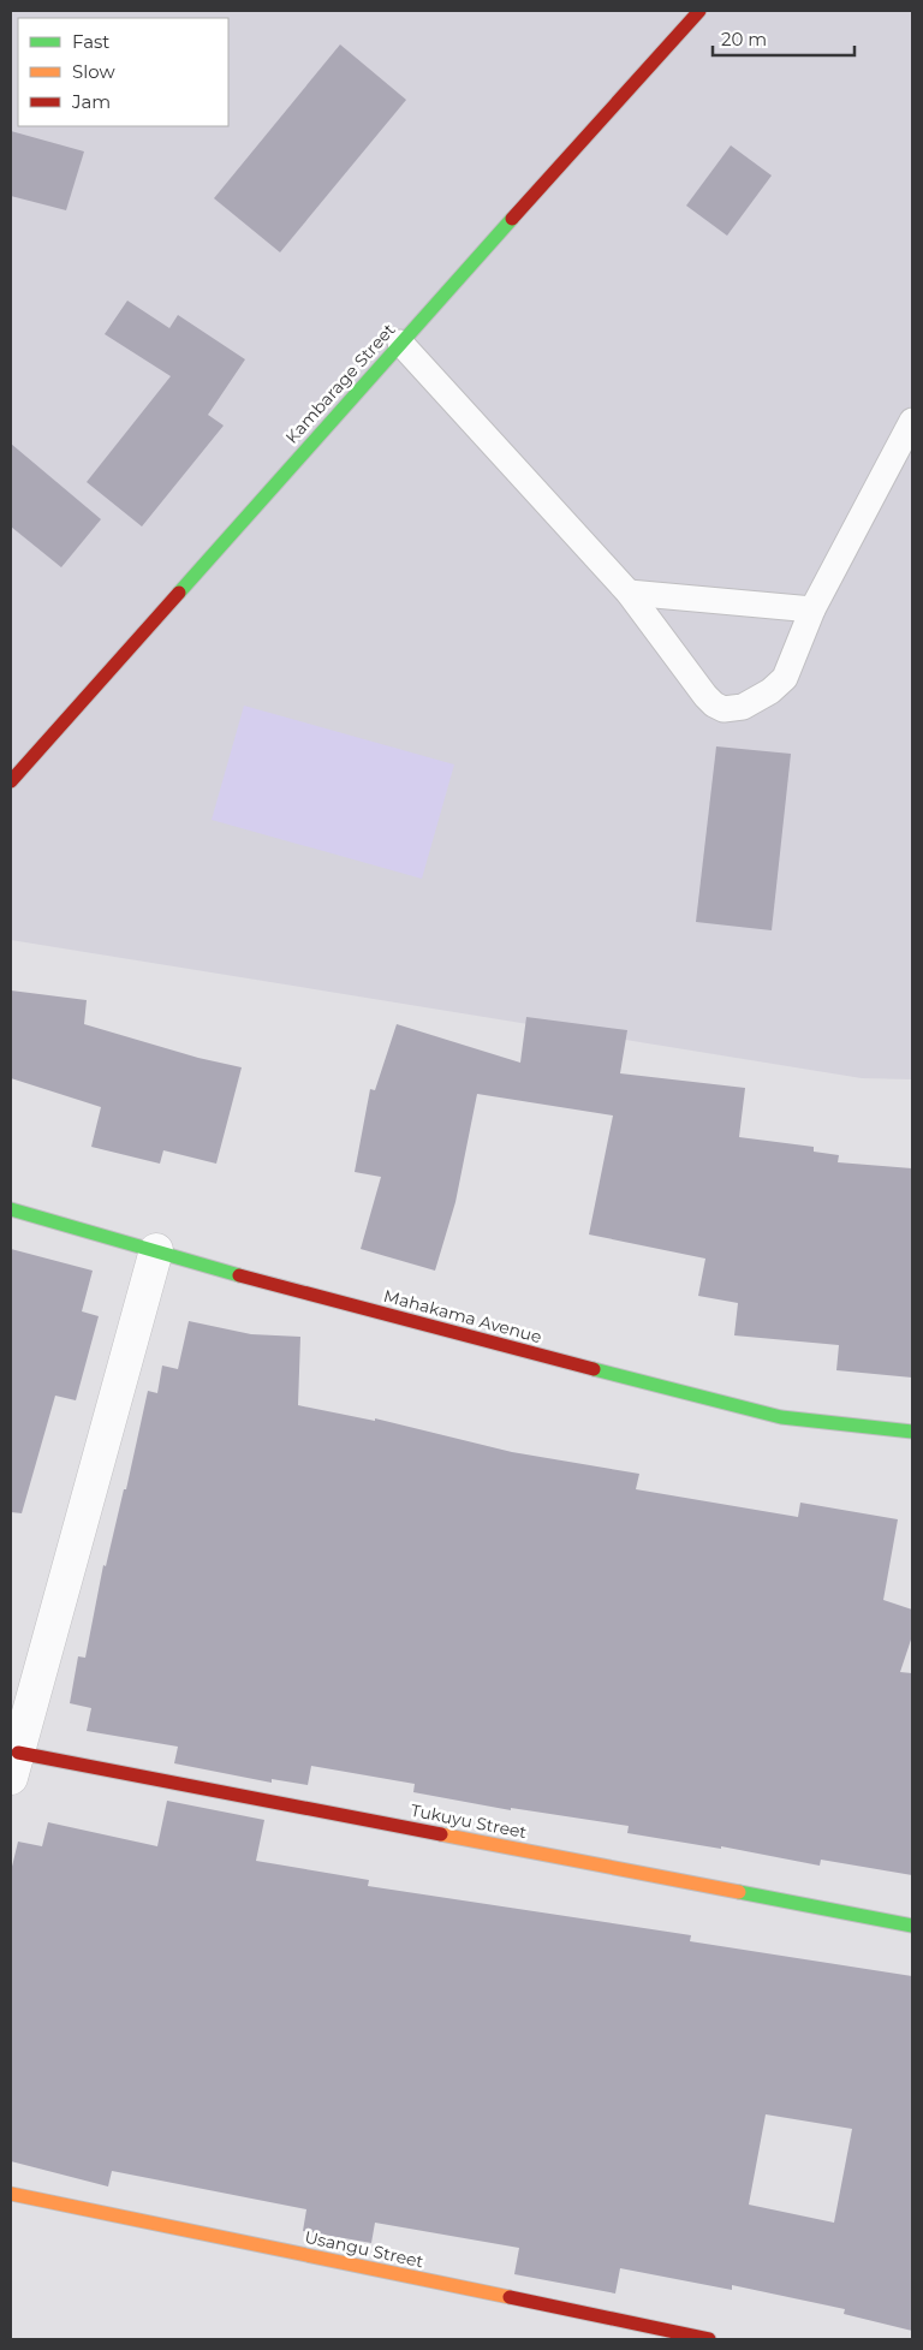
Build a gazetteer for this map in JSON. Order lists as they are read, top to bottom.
{
  "streets": {
    "street": [
      "Kambarage Street",
      "Mahakama Avenue",
      "Tukuyu Street",
      "Usangu Street"
    ]
  },
  "legend": ["Fast", "Slow", "Jam"],
  "scale_bar": "20 m"
}
